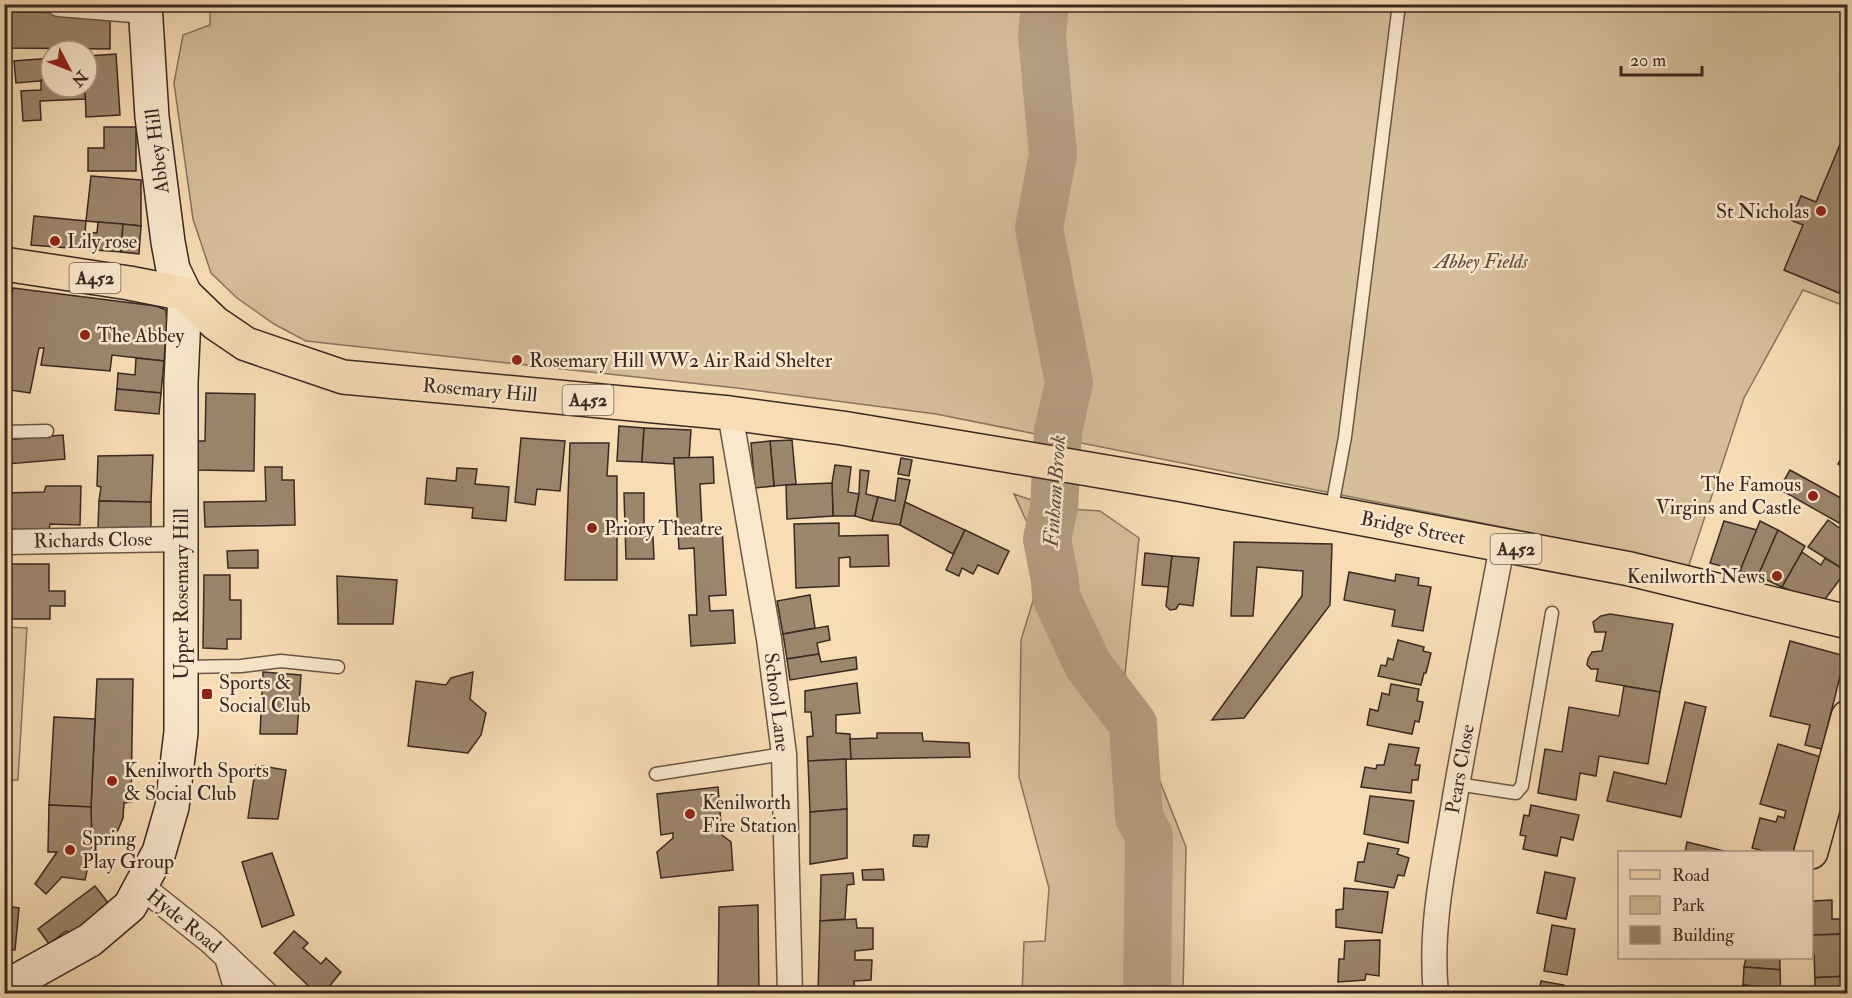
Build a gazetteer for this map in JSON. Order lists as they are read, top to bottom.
{
  "streets": {
    "main road": ["A452", "Rosemary Hill", "Bridge Street"],
    "street": [
      "Abbey Hill",
      "Richards Close",
      "Upper Rosemary Hill",
      "School Lane",
      "Pears Close",
      "Hyde Road"
    ]
  },
  "crossings": [
    ["Abbey Hill", "A452"],
    ["Abbey Hill", "Rosemary Hill"],
    ["Abbey Hill", "Upper Rosemary Hill"],
    ["A452", "Rosemary Hill"],
    ["A452", "Upper Rosemary Hill"],
    ["Rosemary Hill", "Bridge Street"],
    ["Rosemary Hill", "Upper Rosemary Hill"],
    ["Rosemary Hill", "School Lane"],
    ["Bridge Street", "Pears Close"],
    ["Richards Close", "Upper Rosemary Hill"],
    ["Upper Rosemary Hill", "Hyde Road"]
  ],
  "water": ["Finham Brook"],
  "parks": ["Abbey Fields"],
  "places": {
    "other": [
      "St Nicholas",
      "Lily rose",
      "The Abbey",
      "Rosemary Hill WW2 Air Raid Shelter",
      "The Famous Virgins and Castle",
      "Priory Theatre",
      "Kenilworth News",
      "Kenilworth Sports & Social Club",
      "Kenilworth Fire Station",
      "Spring Play Group"
    ],
    "transit": ["Sports & Social Club"]
  },
  "legend": ["Road", "Park", "Building"],
  "scale_bar": "20 m",
  "north": "bottom right"
}
